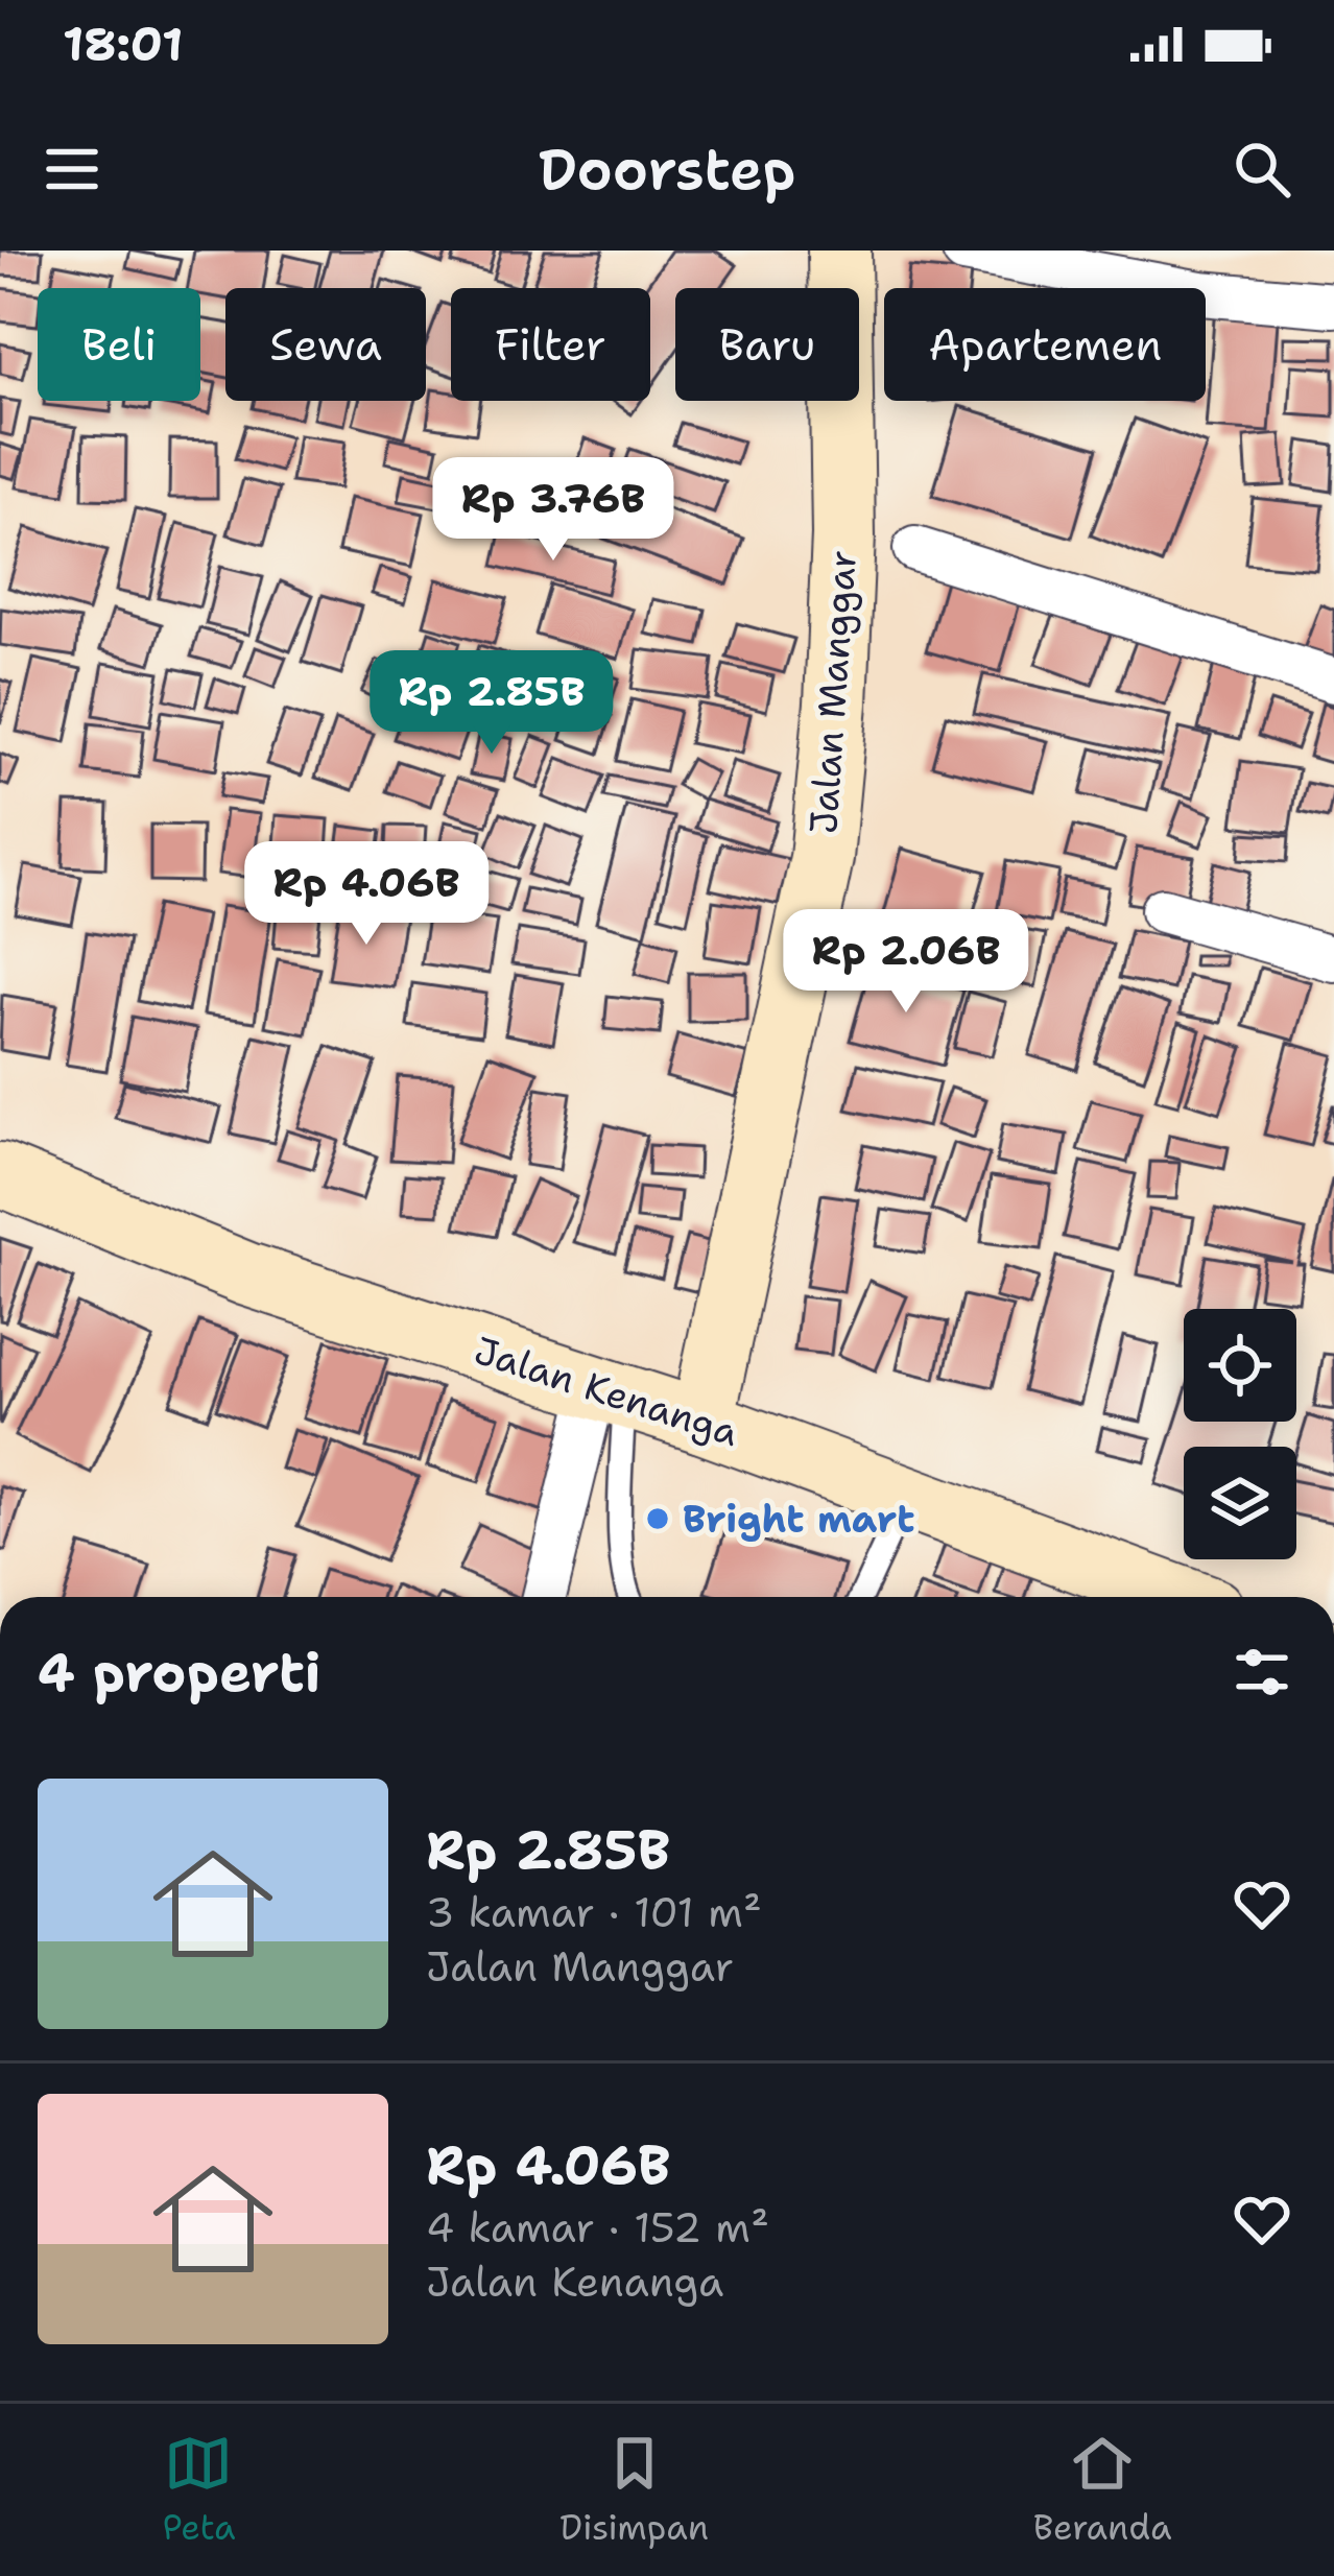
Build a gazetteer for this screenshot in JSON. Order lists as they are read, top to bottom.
{
  "streets": {
    "main road": ["Jalan Manggar", "Jalan Kenanga"]
  },
  "crossings": [
    ["Jalan Manggar", "Jalan Kenanga"]
  ],
  "places": ["Bright mart"],
  "page": {
    "status": "18:01",
    "header": "Doorstep",
    "chip": [
      "Beli",
      "Sewa",
      "Filter",
      "Baru",
      "Apartemen"
    ],
    "price": [
      "Rp 3.76B",
      "Rp 2.85B",
      "Rp 4.06B",
      "Rp 2.06B"
    ],
    "heading": "4 properti",
    "list": [
      {
        "name": "Rp 2.85B",
        "note": "3 kamar · 101 m² · Jalan Manggar"
      },
      {
        "name": "Rp 4.06B",
        "note": "4 kamar · 152 m² · Jalan Kenanga"
      }
    ],
    "tabs": ["Peta", "Disimpan", "Beranda"]
  }
}
